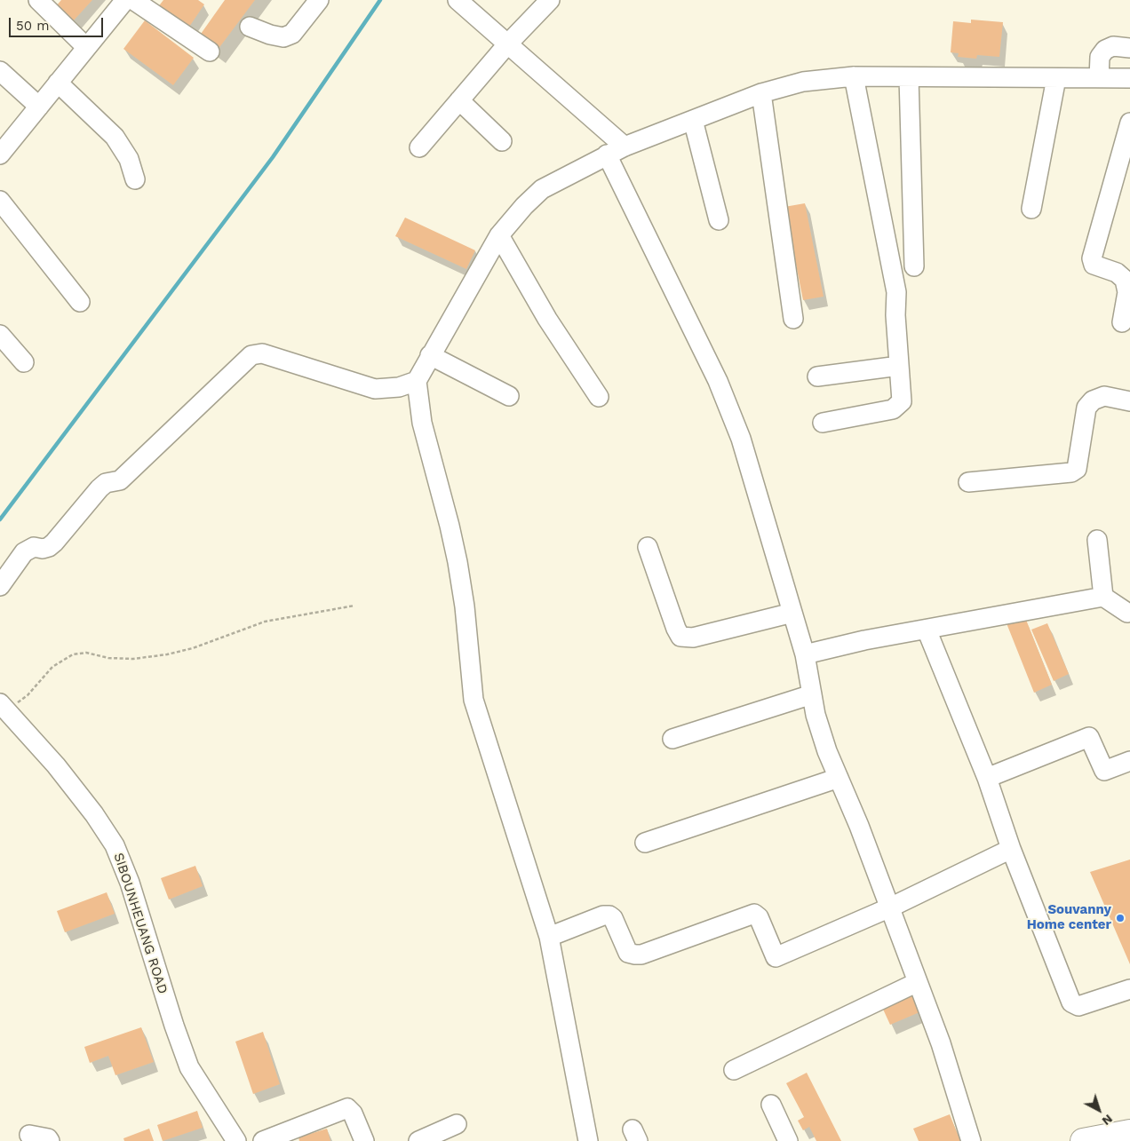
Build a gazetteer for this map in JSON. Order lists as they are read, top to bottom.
{
  "streets": {
    "street": ["SIBOUNHEUANG ROAD"]
  },
  "places": ["Souvanny Home center"],
  "scale_bar": "50 m",
  "north": "bottom right"
}
